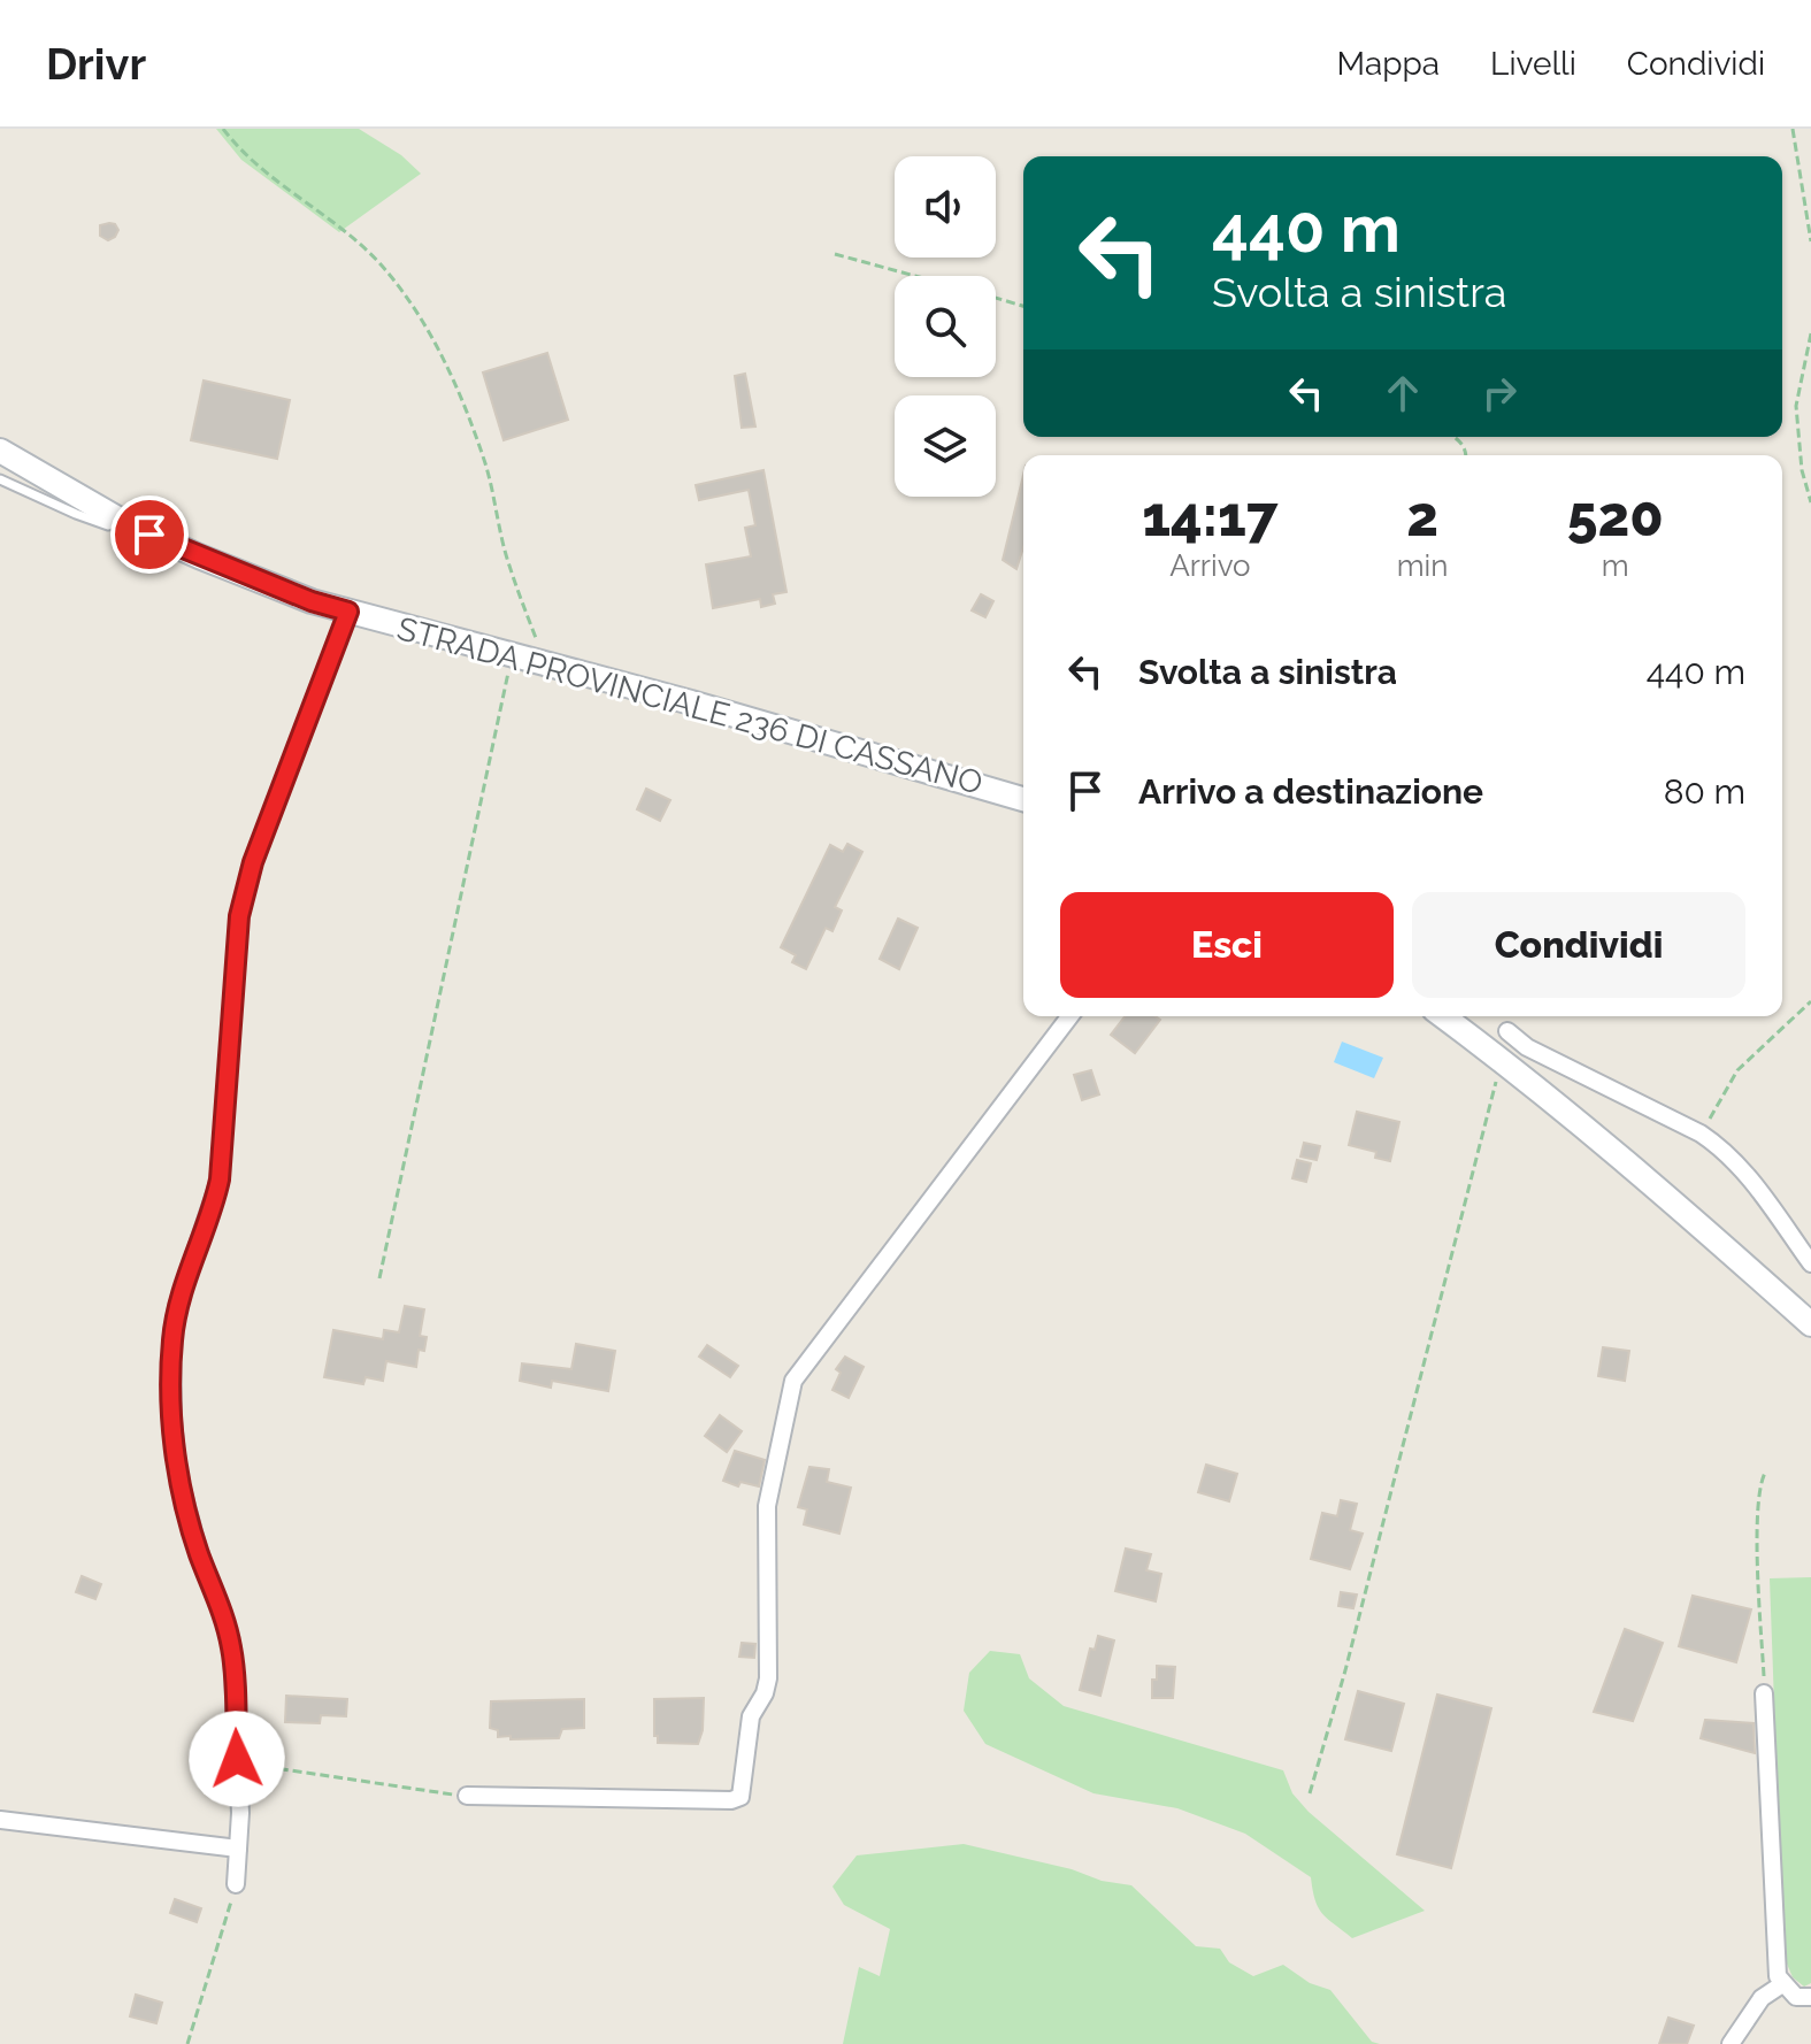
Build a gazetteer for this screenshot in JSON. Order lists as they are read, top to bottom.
{
  "streets": {
    "main road": ["STRADA PROVINCIALE 236 DI CASSANO"]
  },
  "page": {
    "header": "Drivr",
    "nav": ["Mappa", "Livelli", "Condividi"],
    "turn": ["440 m", "Svolta a sinistra"],
    "eta": [
      "14:17",
      "Arrivo",
      "2",
      "min",
      "520",
      "m"
    ],
    "list": [
      {
        "name": "Svolta a sinistra",
        "value": "440 m"
      },
      {
        "name": "Arrivo a destinazione",
        "value": "80 m"
      }
    ],
    "buttons": ["Esci", "Condividi"]
  }
}
